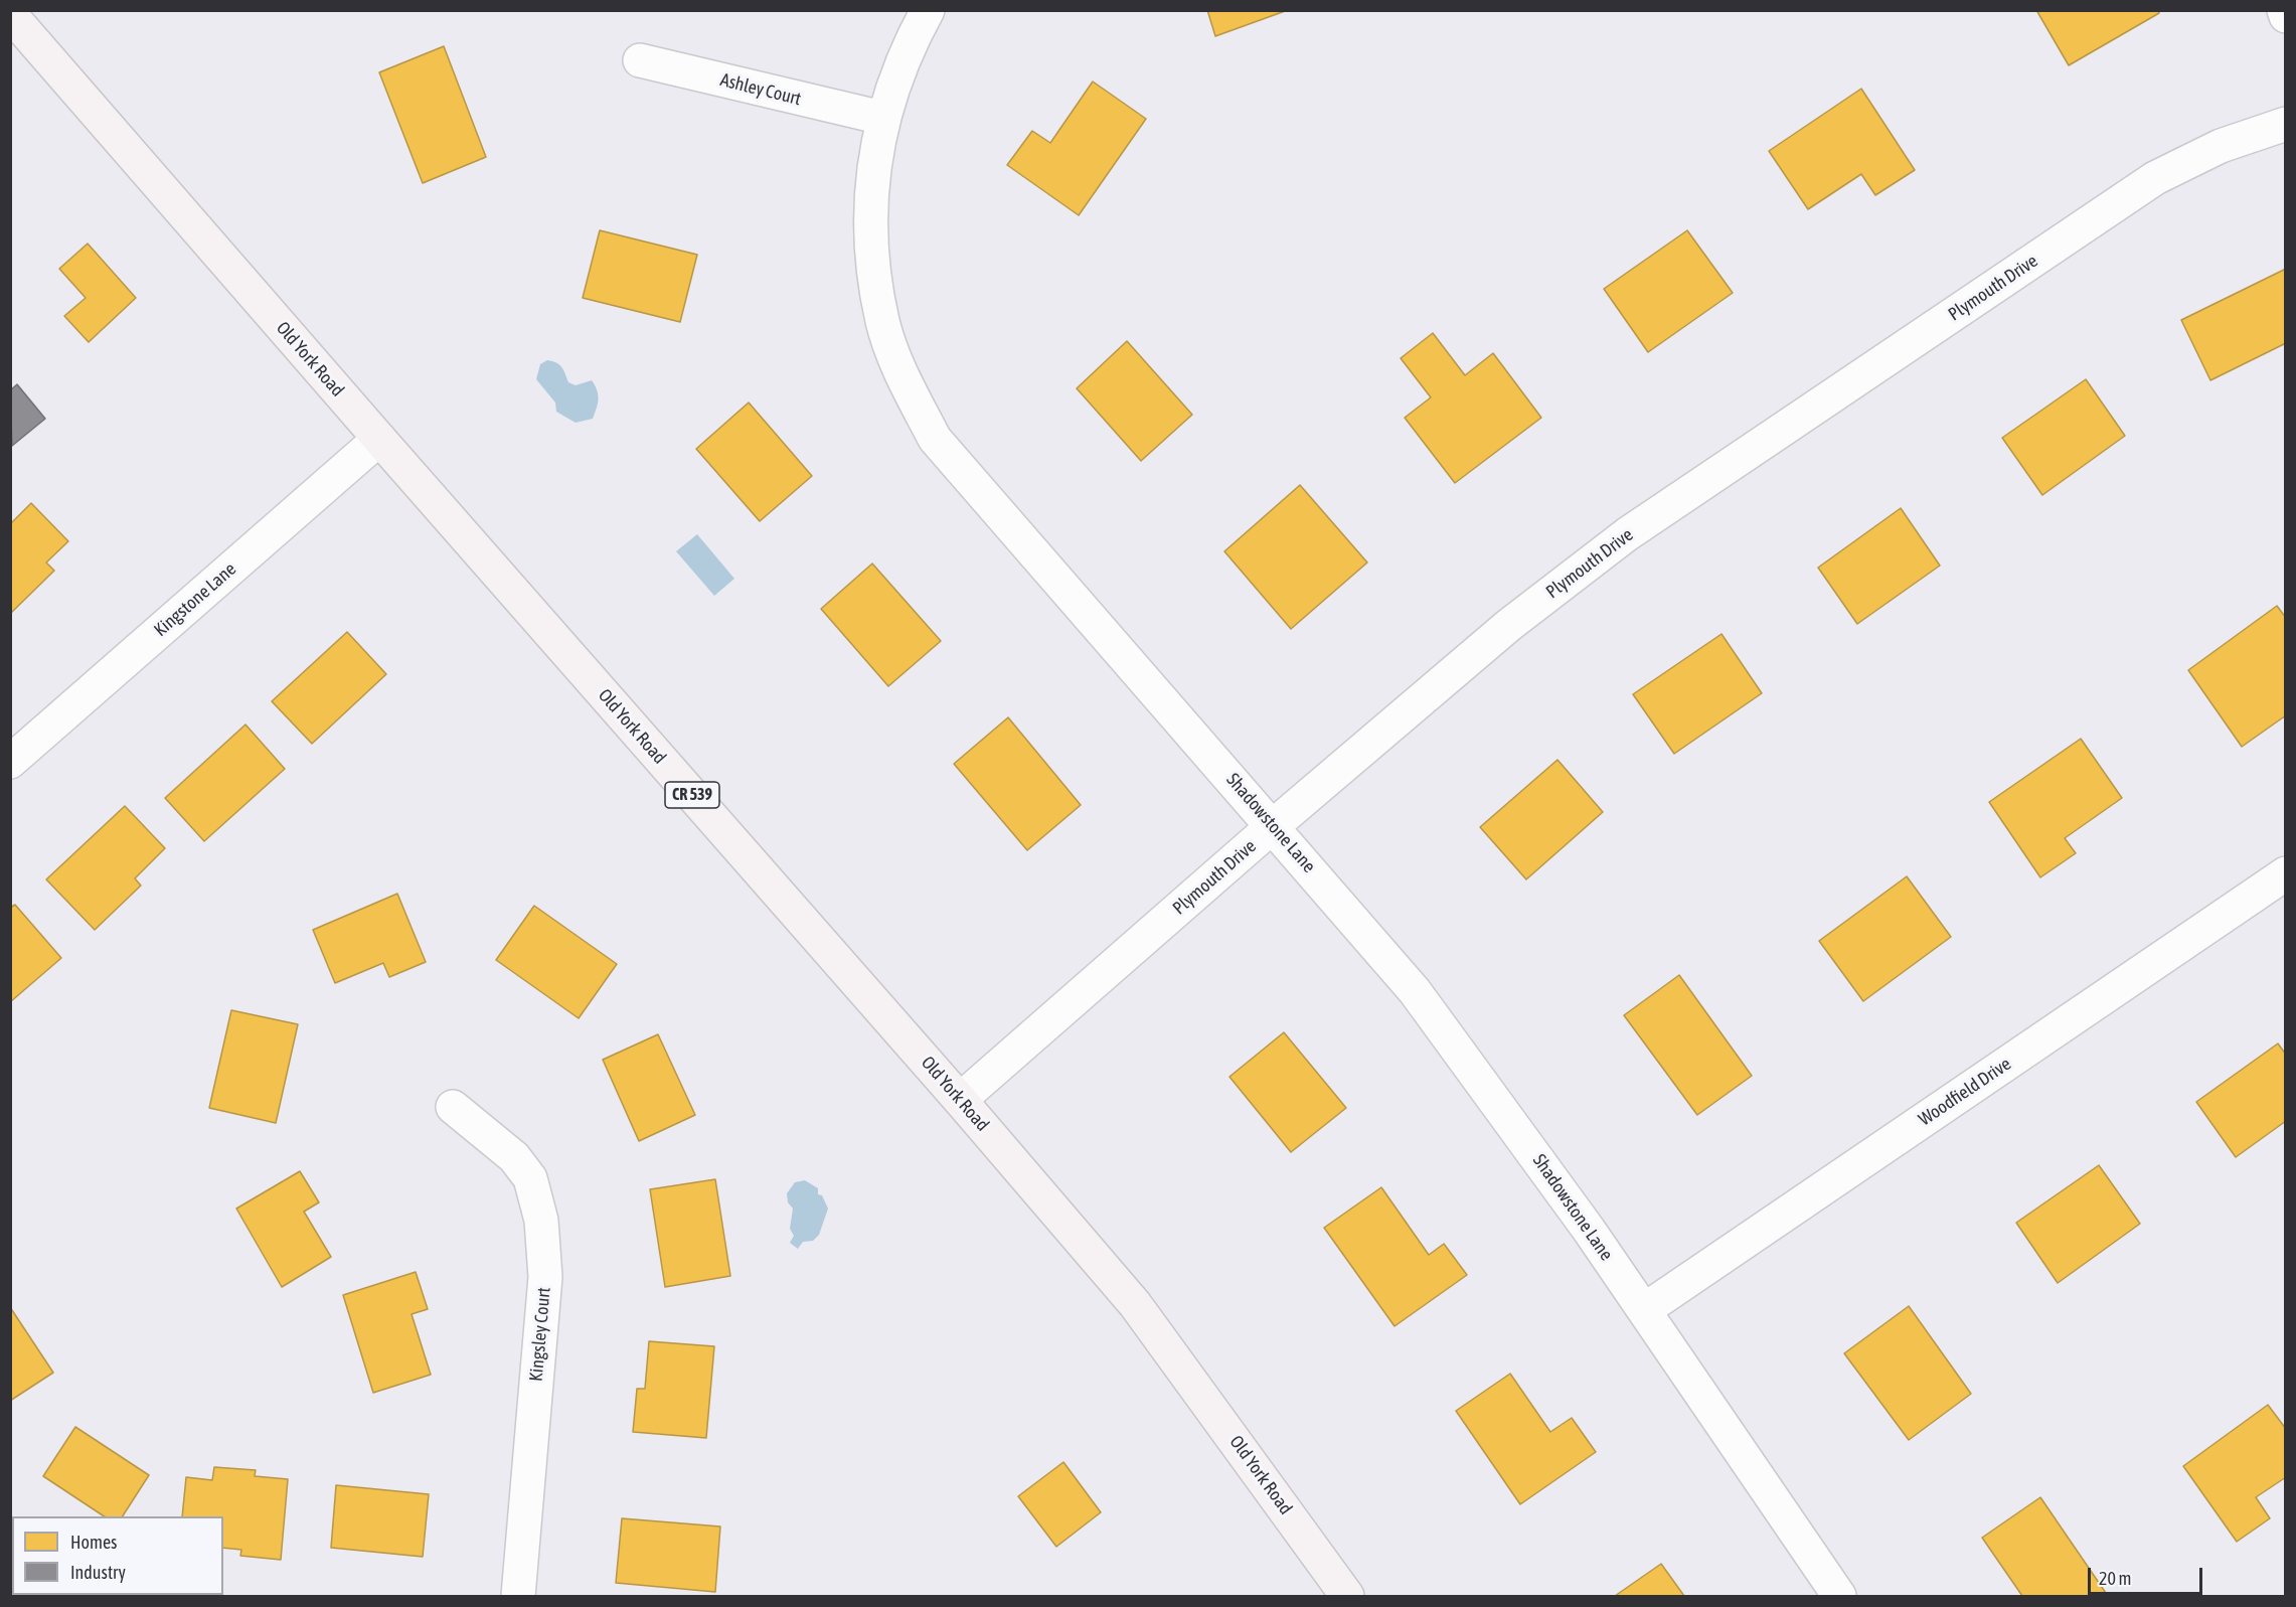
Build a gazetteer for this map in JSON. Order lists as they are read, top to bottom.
{
  "streets": {
    "main road": ["Old York Road", "CR 539"],
    "street": [
      "Ashley Court",
      "Plymouth Drive",
      "Kingstone Lane",
      "Shadowstone Lane",
      "Woodfield Drive",
      "Kingsley Court"
    ]
  },
  "crossings": [
    ["Ashley Court", "Shadowstone Lane"],
    ["Plymouth Drive", "Old York Road"],
    ["Plymouth Drive", "Shadowstone Lane"],
    ["Old York Road", "Kingstone Lane"],
    ["Shadowstone Lane", "Woodfield Drive"]
  ],
  "legend": ["Homes", "Industry"],
  "scale_bar": "20 m"
}
